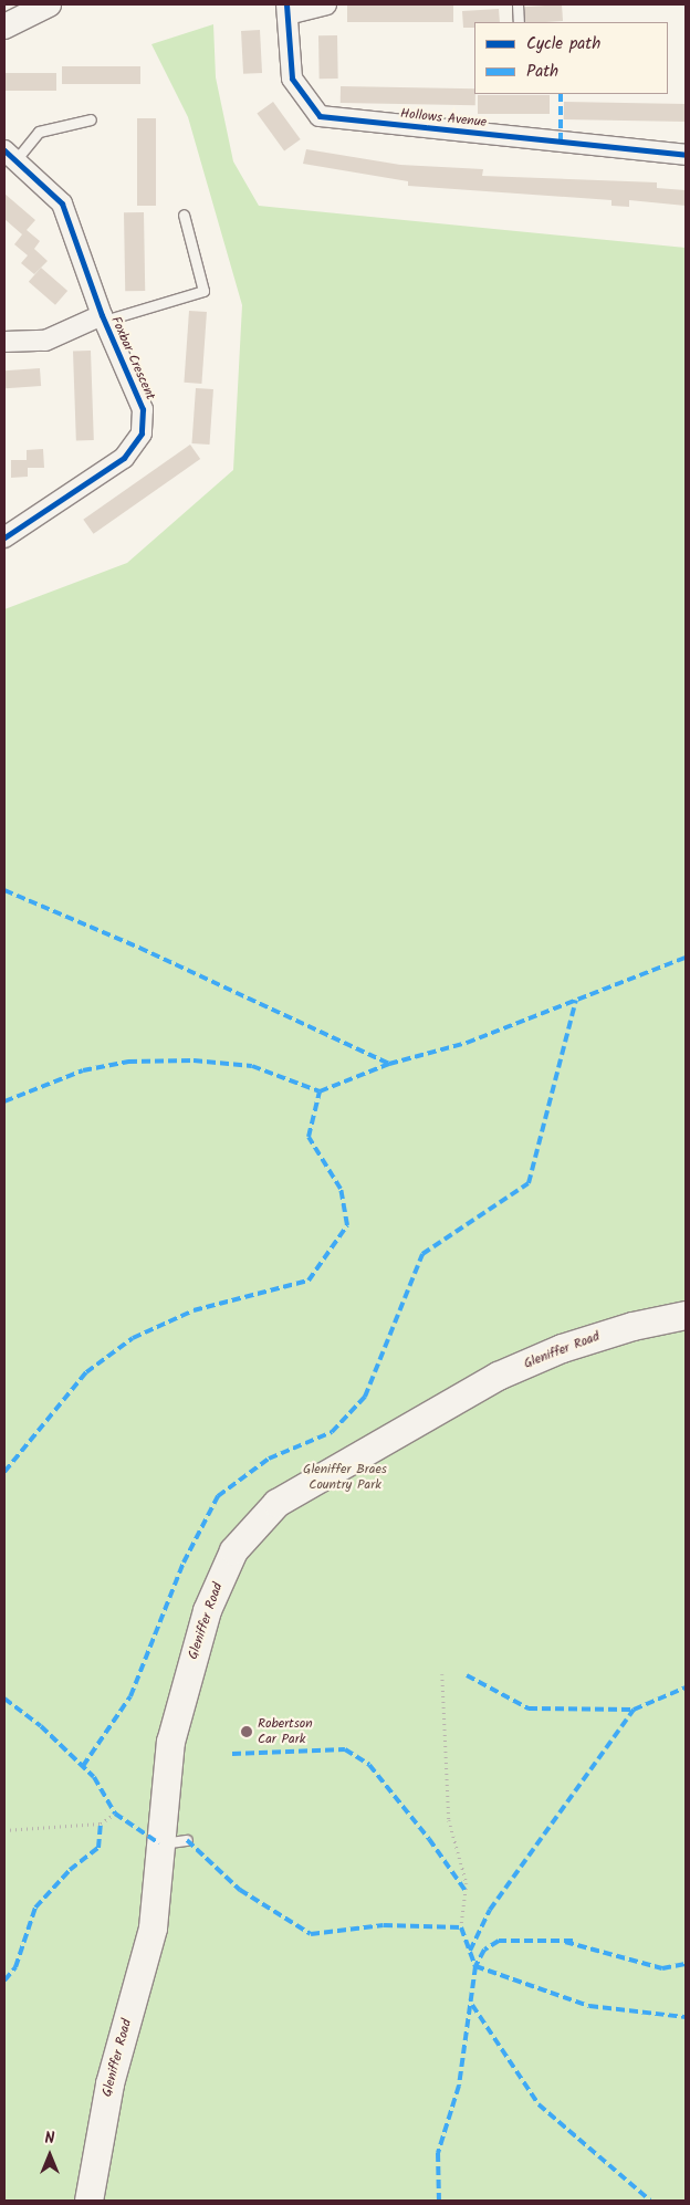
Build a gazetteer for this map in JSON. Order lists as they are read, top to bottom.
{
  "streets": {
    "main road": ["Gleniffer Road"],
    "street": ["Hollows Avenue", "Foxbar Crescent"]
  },
  "parks": ["Gleniffer Braes Country Park"],
  "places": ["Robertson Car Park"],
  "legend": ["Cycle path", "Path"],
  "north": "top"
}
